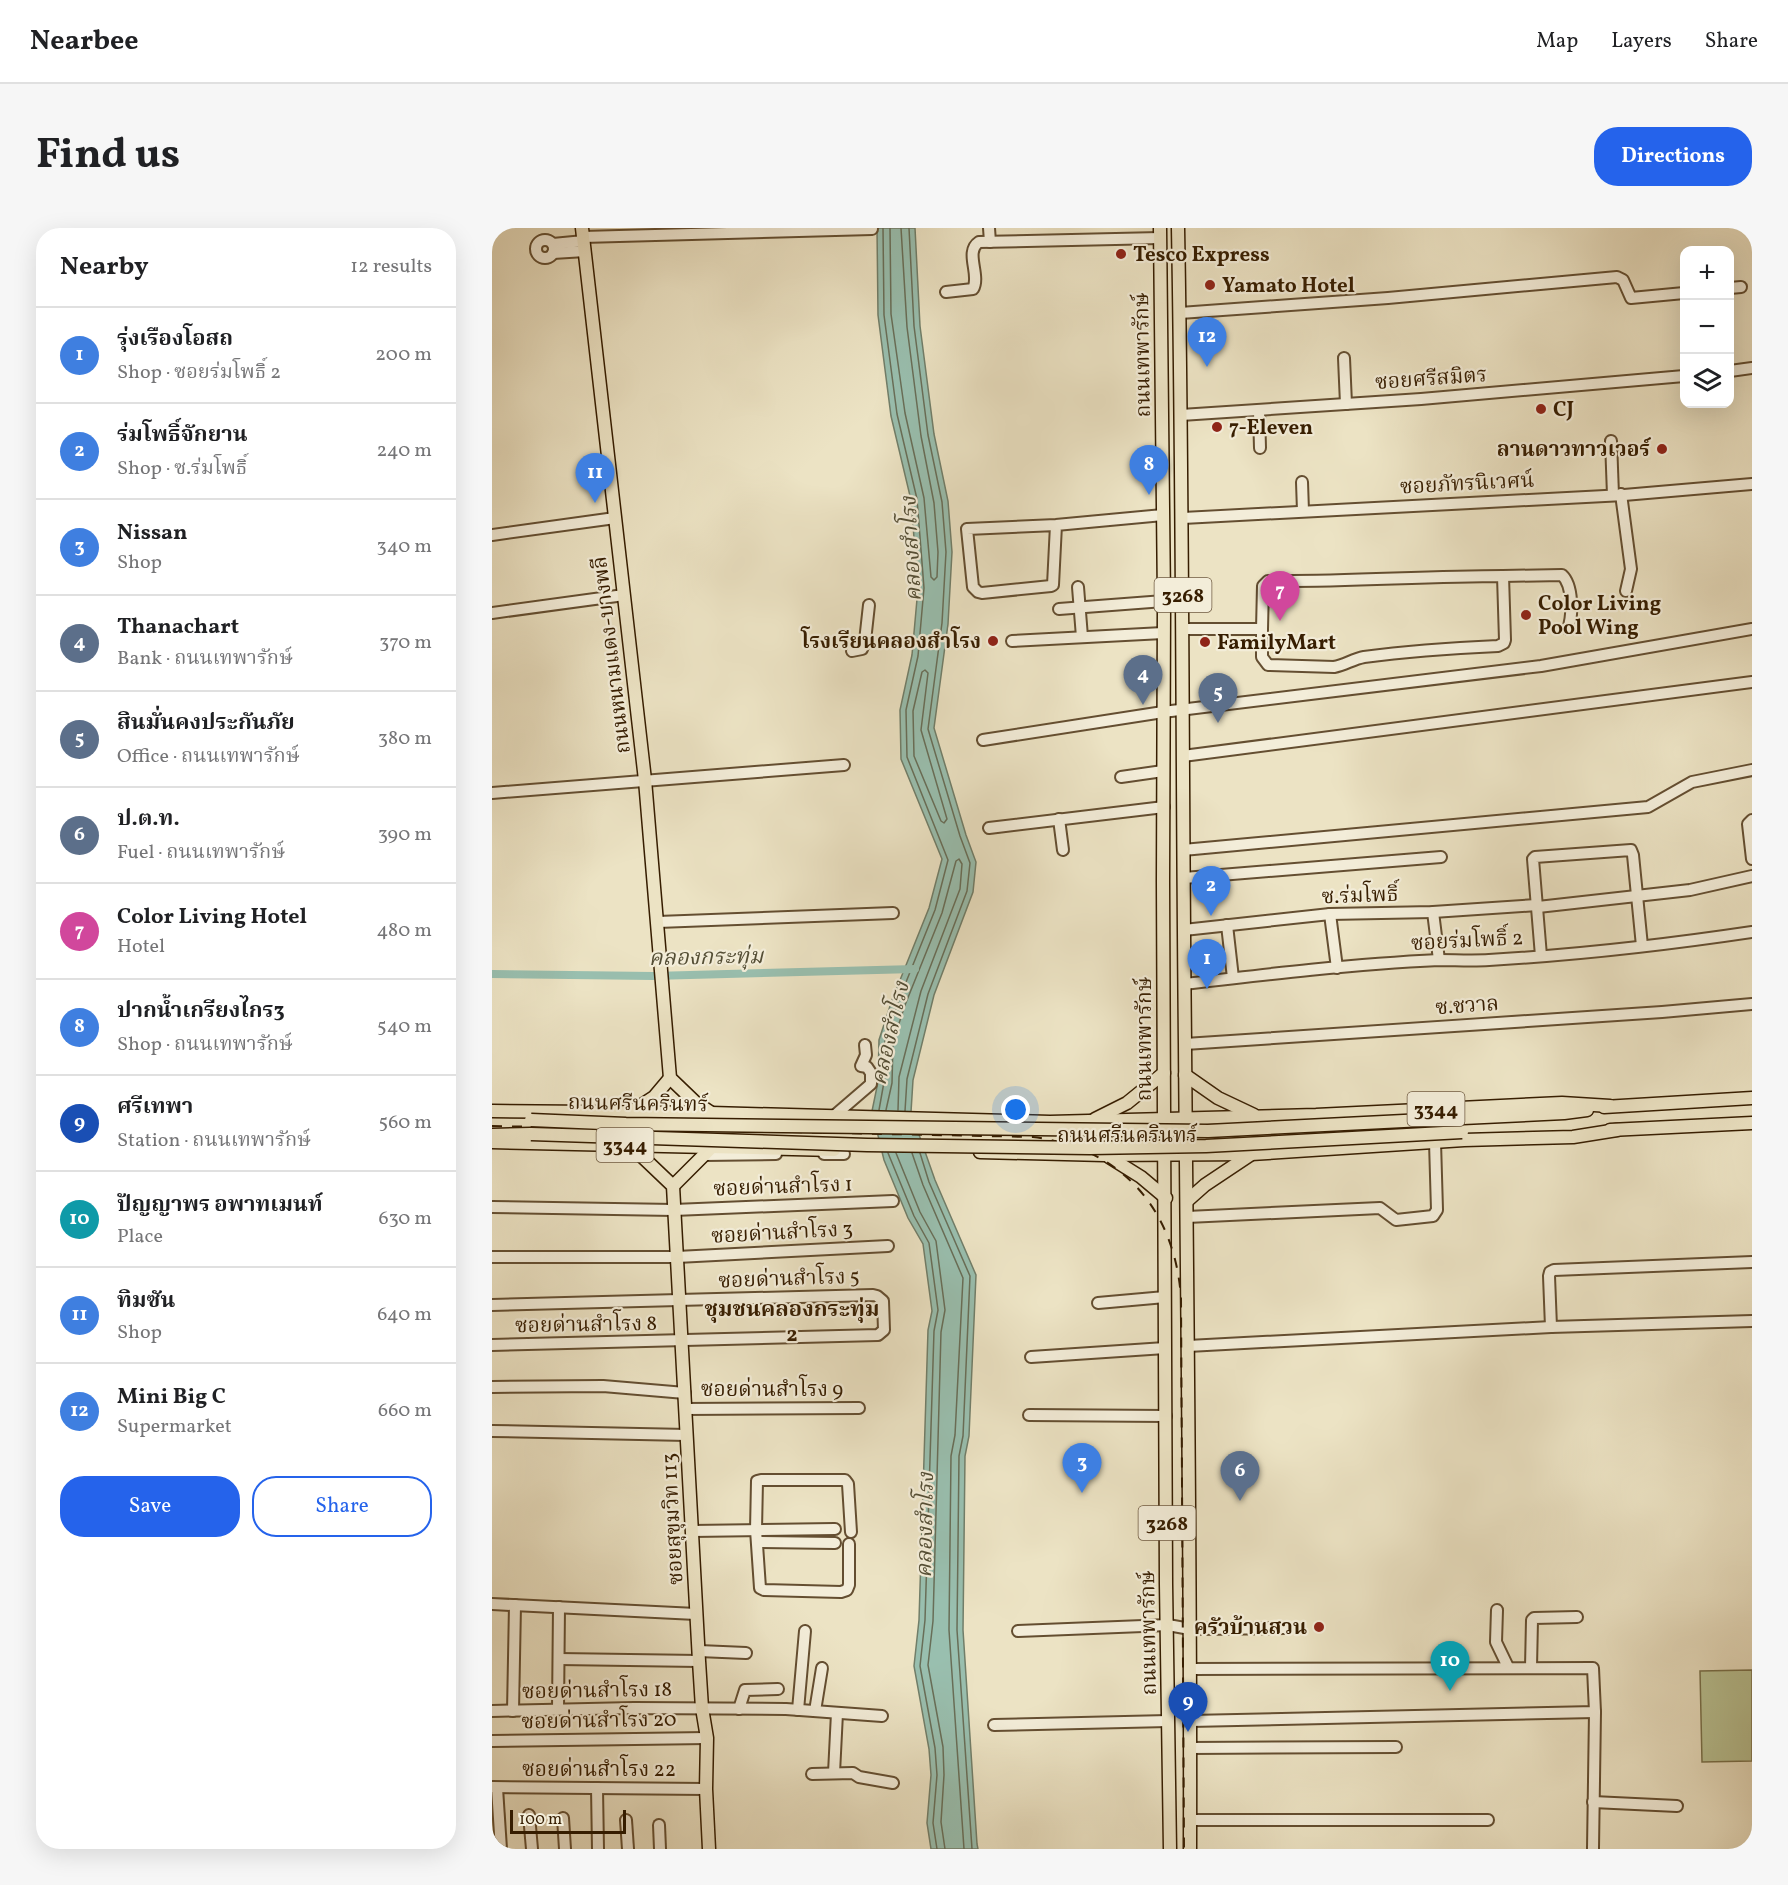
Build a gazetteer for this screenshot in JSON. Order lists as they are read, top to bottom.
{
  "streets": {
    "main road": [
      "ถนนเทพารักษ์",
      "3268",
      "ถนนหนามแดง-บางพลี",
      "ถนนศรีนครินทร์",
      "3344",
      "ซอยสุขุมวิท 113"
    ],
    "street": [
      "ซอยศรีสมิตร",
      "ซอยภัทรนิเวศน์",
      "ซ.ร่มโพธิ์",
      "ซอยร่มโพธิ์ 2",
      "ซ.ชวาล",
      "ซอยด่านสำโรง 1",
      "ซอยด่านสำโรง 3",
      "ซอยด่านสำโรง 5",
      "ซอยด่านสำโรง 8",
      "ซอยด่านสำโรง 9",
      "ซอยด่านสำโรง 18",
      "ซอยด่านสำโรง 20",
      "ซอยด่านสำโรง 22"
    ]
  },
  "crossings": [
    ["ถนนเทพารักษ์", "ซอยศรีสมิตร"],
    ["ถนนเทพารักษ์", "ซอยภัทรนิเวศน์"],
    ["ถนนเทพารักษ์", "ซ.ร่มโพธิ์"],
    ["ถนนเทพารักษ์", "ซอยร่มโพธิ์ 2"],
    ["ถนนเทพารักษ์", "ซ.ชวาล"],
    ["ถนนเทพารักษ์", "ถนนศรีนครินทร์"],
    ["ซอยด่านสำโรง 1", "ซอยสุขุมวิท 113"],
    ["ซอยด่านสำโรง 3", "ซอยสุขุมวิท 113"],
    ["ซอยด่านสำโรง 5", "ซอยด่านสำโรง 8"],
    ["ซอยด่านสำโรง 5", "ซอยสุขุมวิท 113"],
    ["ซอยด่านสำโรง 8", "ซอยสุขุมวิท 113"],
    ["ซอยด่านสำโรง 9", "ซอยสุขุมวิท 113"],
    ["ซอยสุขุมวิท 113", "ซอยด่านสำโรง 18"],
    ["ซอยสุขุมวิท 113", "ซอยด่านสำโรง 20"],
    ["ซอยสุขุมวิท 113", "ซอยด่านสำโรง 22"]
  ],
  "districts": ["ชุมชนคลองกระทุ่ม 2"],
  "water": ["คลองสำโรง", "คลองกระทุ่ม"],
  "places": [
    "Tesco Express",
    "Yamato Hotel",
    "CJ",
    "7-Eleven",
    "ลานดาวทาวเวอร์",
    "Color Living Pool Wing",
    "โรงเรียนคลองสำโรง",
    "FamilyMart",
    "ครัวบ้านสวน"
  ],
  "scale_bar": "100 m",
  "page": {
    "header": "Nearbee",
    "nav": ["Map", "Layers", "Share"],
    "title": "Find us",
    "buttons": [
      "Directions",
      ["Save", "Share"]
    ],
    "heading": ["Nearby", "12 results"],
    "map_buttons": ["+", "−"],
    "list": [
      {
        "mark": "1",
        "name": "รุ่งเรืองโอสถ",
        "note": "Shop · ซอยร่มโพธิ์ 2",
        "value": "200 m"
      },
      {
        "mark": "2",
        "name": "ร่มโพธิ์จักยาน",
        "note": "Shop · ซ.ร่มโพธิ์",
        "value": "240 m"
      },
      {
        "mark": "3",
        "name": "Nissan",
        "note": "Shop",
        "value": "340 m"
      },
      {
        "mark": "4",
        "name": "Thanachart",
        "note": "Bank · ถนนเทพารักษ์",
        "value": "370 m"
      },
      {
        "mark": "5",
        "name": "สินมั่นคงประกันภัย",
        "note": "Office · ถนนเทพารักษ์",
        "value": "380 m"
      },
      {
        "mark": "6",
        "name": "ป.ต.ท.",
        "note": "Fuel · ถนนเทพารักษ์",
        "value": "390 m"
      },
      {
        "mark": "7",
        "name": "Color Living Hotel",
        "note": "Hotel",
        "value": "480 m"
      },
      {
        "mark": "8",
        "name": "ปากน้ำเกรียงไกร3",
        "note": "Shop · ถนนเทพารักษ์",
        "value": "540 m"
      },
      {
        "mark": "9",
        "name": "ศรีเทพา",
        "note": "Station · ถนนเทพารักษ์",
        "value": "560 m"
      },
      {
        "mark": "10",
        "name": "ปัญญาพร อพาทเมนท์",
        "note": "Place",
        "value": "630 m"
      },
      {
        "mark": "11",
        "name": "ทิมซัน",
        "note": "Shop",
        "value": "640 m"
      },
      {
        "mark": "12",
        "name": "Mini Big C",
        "note": "Supermarket",
        "value": "660 m"
      }
    ],
    "pins": [
      "12",
      "8",
      "11",
      "7",
      "4",
      "5",
      "2",
      "1",
      "3",
      "6",
      "10",
      "9"
    ],
    "scale": "100 m"
  }
}
